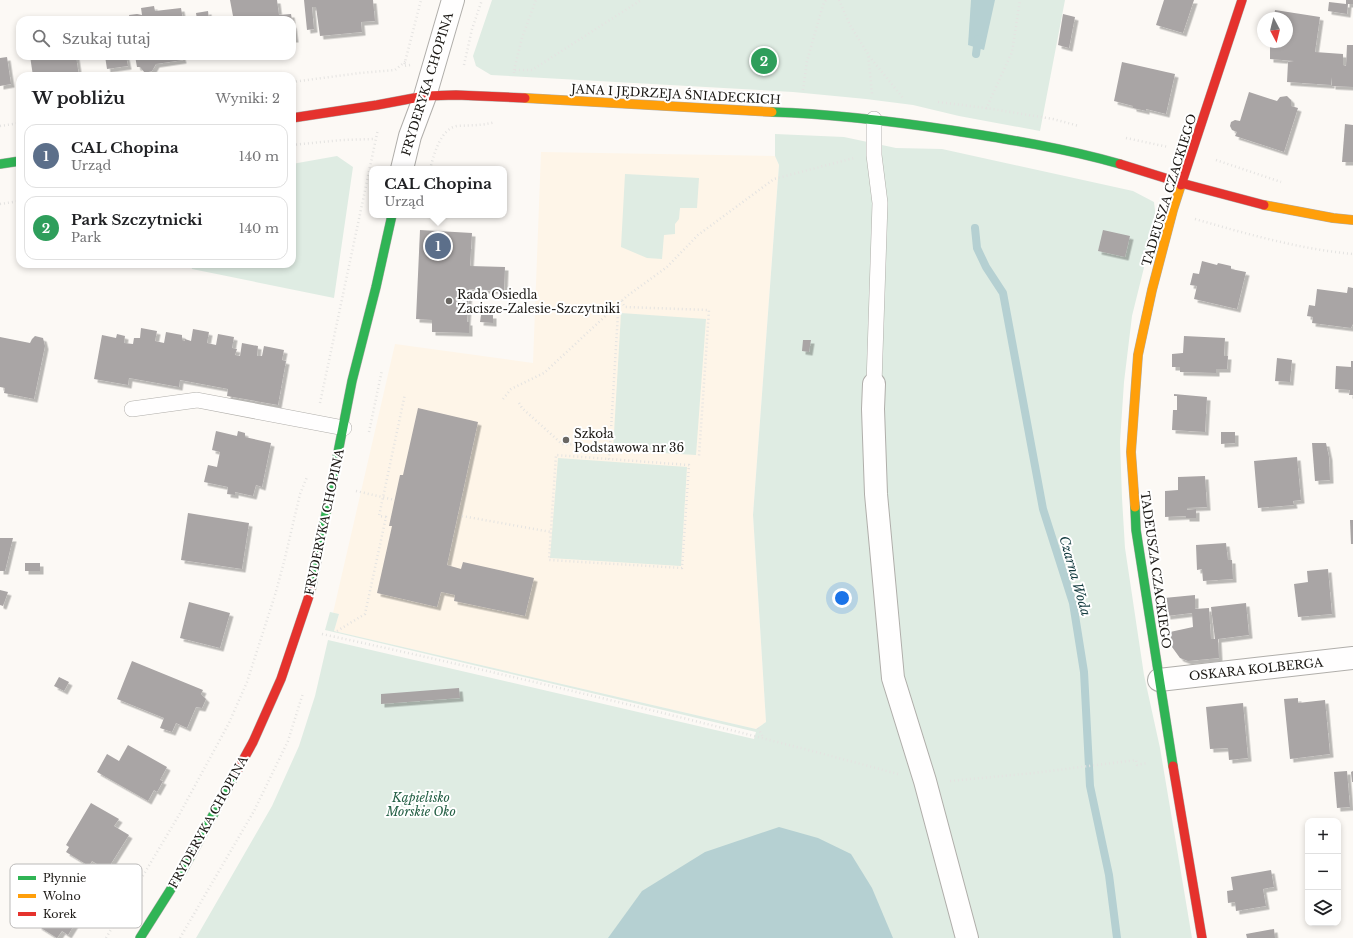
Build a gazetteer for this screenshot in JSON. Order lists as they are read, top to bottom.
{
  "streets": {
    "street": [
      "FRYDERYKA CHOPINA",
      "JANA I JĘDRZEJA ŚNIADECKICH",
      "TADEUSZA CZACKIEGO",
      "OSKARA KOLBERGA"
    ]
  },
  "crossings": [
    ["FRYDERYKA CHOPINA", "JANA I JĘDRZEJA ŚNIADECKICH"],
    ["JANA I JĘDRZEJA ŚNIADECKICH", "TADEUSZA CZACKIEGO"],
    ["TADEUSZA CZACKIEGO", "OSKARA KOLBERGA"]
  ],
  "water": ["Czarna Woda"],
  "parks": ["Kąpielisko Morskie Oko"],
  "places": ["Rada Osiedla Zacisze-Zalesie-Szczytniki", "Szkoła Podstawowa nr 36"],
  "legend": ["Płynnie", "Wolno", "Korek"],
  "north": "bottom",
  "page": {
    "search": "Szukaj tutaj",
    "pins": ["2", "1"],
    "heading": ["W pobliżu", "Wyniki: 2"],
    "list": [
      {
        "mark": "1",
        "name": "CAL Chopina",
        "note": "Urząd",
        "value": "140 m"
      },
      {
        "mark": "2",
        "name": "Park Szczytnicki",
        "note": "Park",
        "value": "140 m"
      }
    ],
    "popup": ["CAL Chopina", "Urząd"],
    "map_buttons": ["+", "−"]
  }
}
